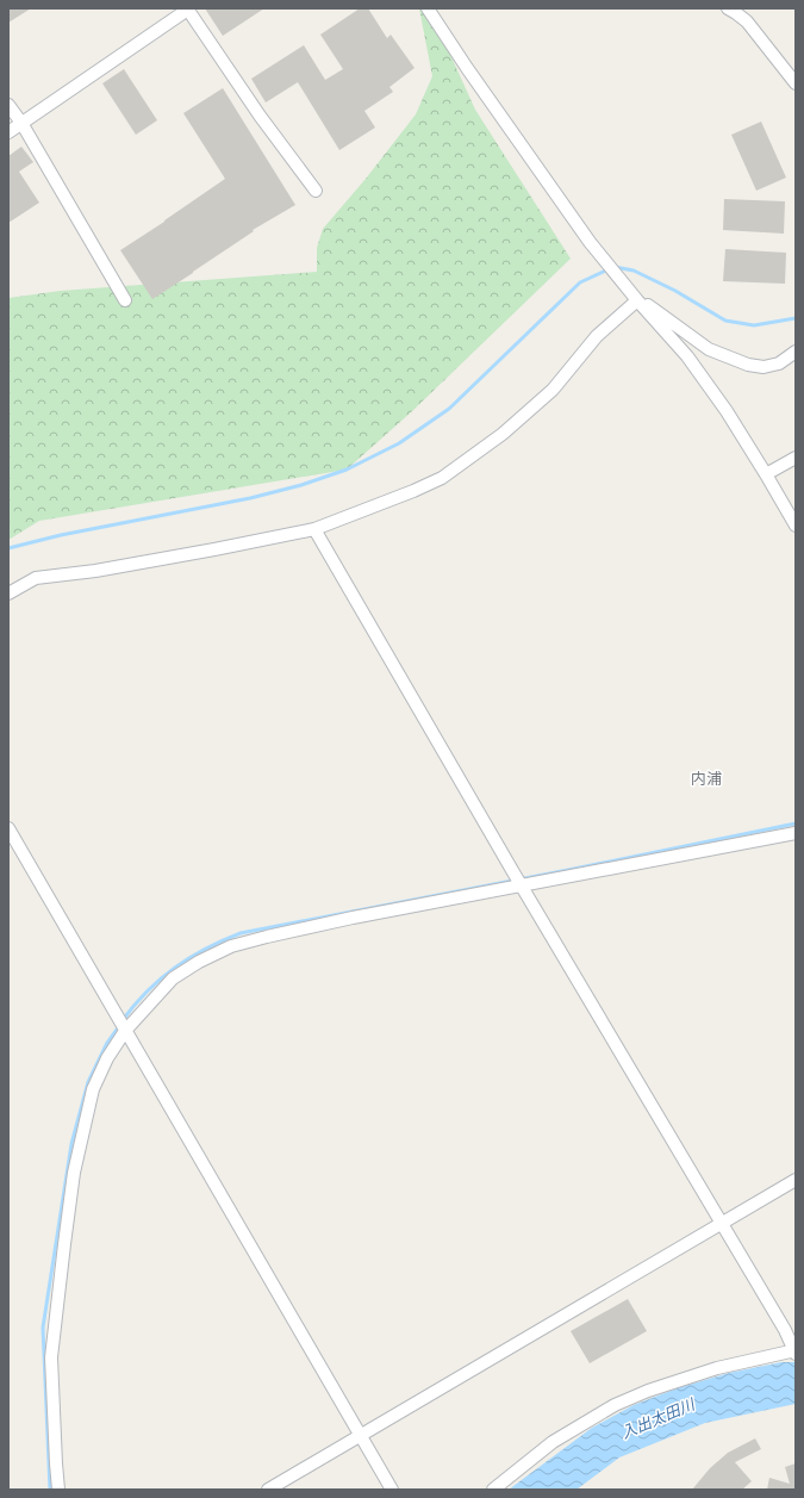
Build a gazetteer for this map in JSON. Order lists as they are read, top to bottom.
{
  "districts": ["内浦"],
  "water": ["入出太田川"]
}
